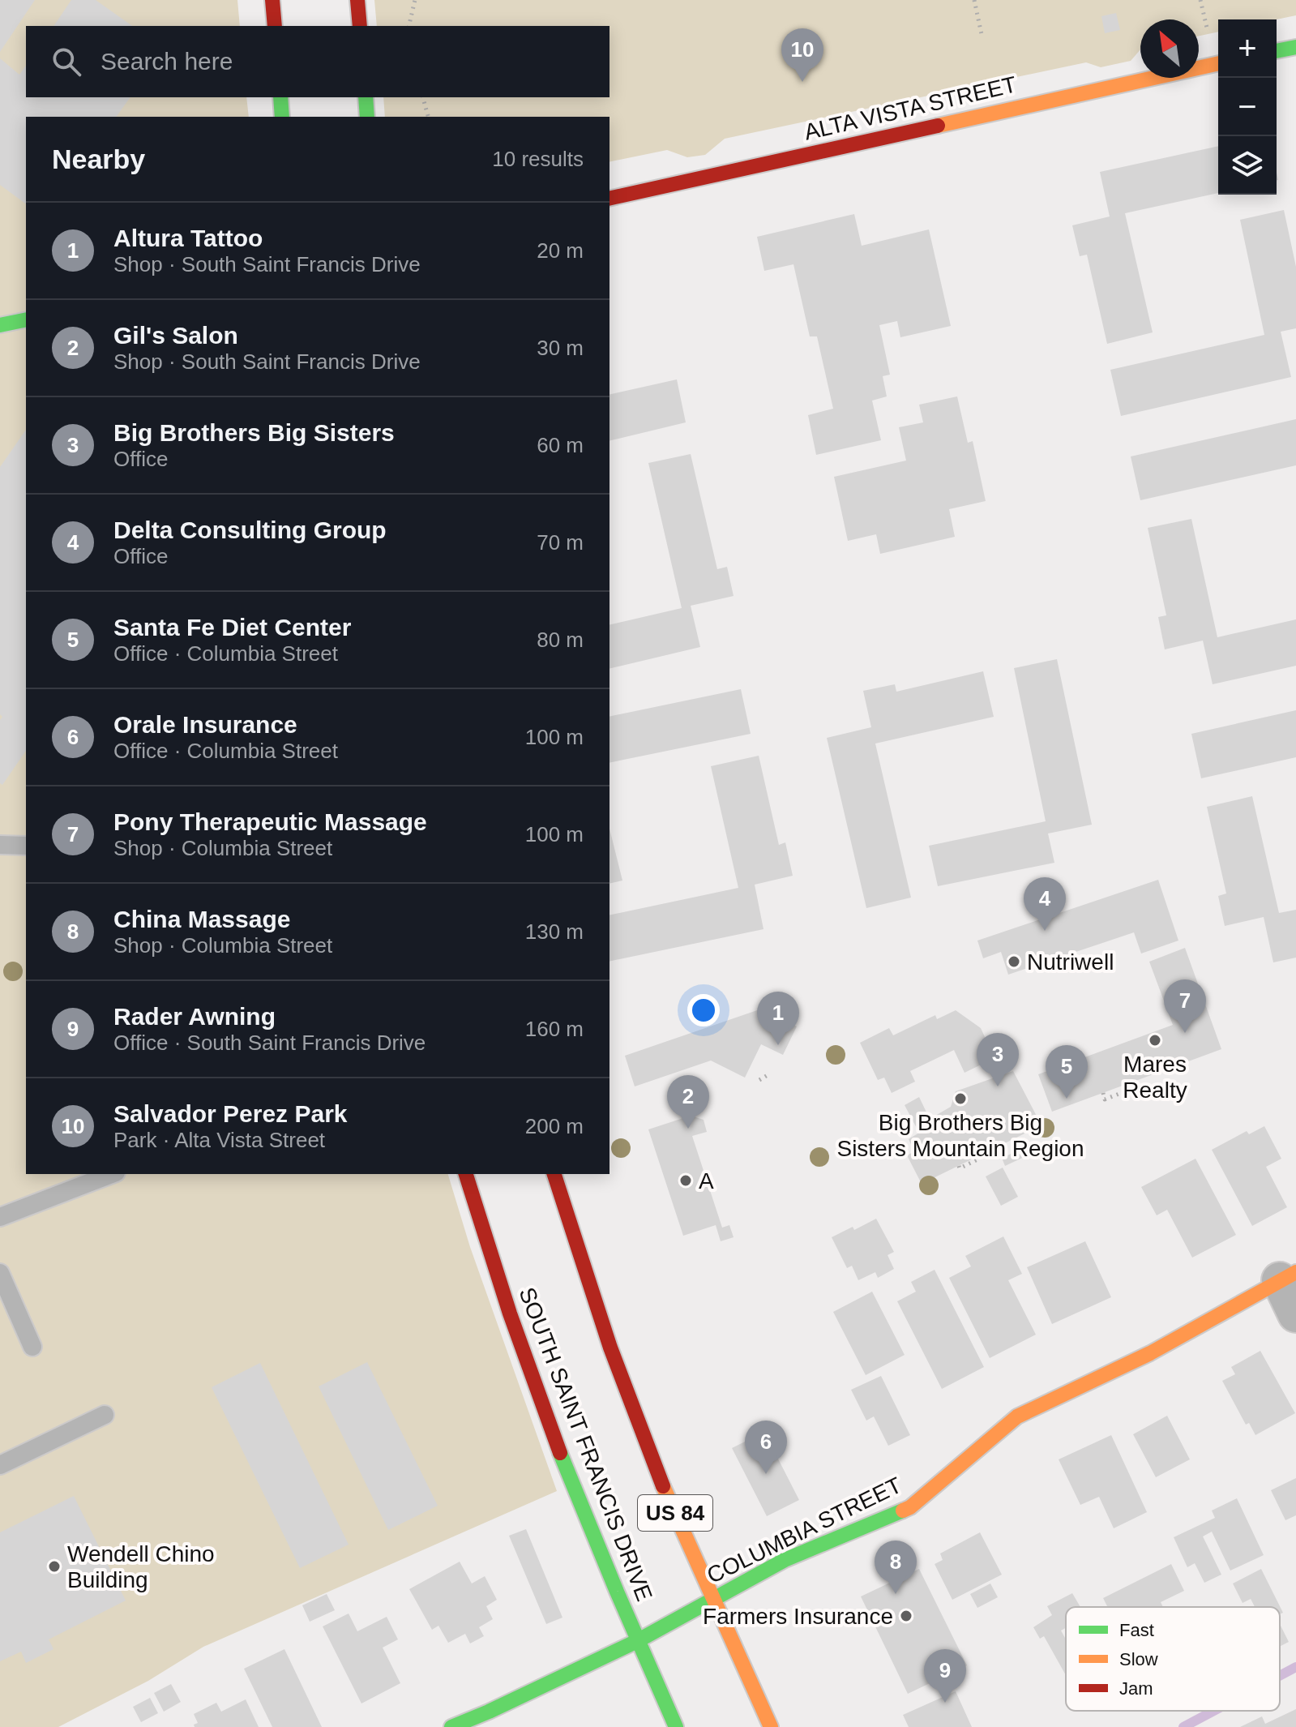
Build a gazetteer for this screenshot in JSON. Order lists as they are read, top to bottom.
{
  "streets": {
    "main road": [
      "ALTA VISTA STREET",
      "SOUTH SAINT FRANCIS DRIVE",
      "US 84",
      "COLUMBIA STREET"
    ]
  },
  "crossings": [
    ["SOUTH SAINT FRANCIS DRIVE", "COLUMBIA STREET"],
    ["US 84", "COLUMBIA STREET"]
  ],
  "places": [
    "Nutriwell",
    "Mares Realty",
    "Big Brothers Big Sisters Mountain Region",
    "A",
    "Wendell Chino Building",
    "Farmers Insurance"
  ],
  "legend": ["Fast", "Slow", "Jam"],
  "north": "top left",
  "page": {
    "map_buttons": ["+", "−"],
    "search": "Search here",
    "pins": [
      "10",
      "4",
      "7",
      "1",
      "3",
      "5",
      "2",
      "6",
      "8",
      "9"
    ],
    "heading": ["Nearby", "10 results"],
    "list": [
      {
        "mark": "1",
        "name": "Altura Tattoo",
        "note": "Shop · South Saint Francis Drive",
        "value": "20 m"
      },
      {
        "mark": "2",
        "name": "Gil's Salon",
        "note": "Shop · South Saint Francis Drive",
        "value": "30 m"
      },
      {
        "mark": "3",
        "name": "Big Brothers Big Sisters",
        "note": "Office",
        "value": "60 m"
      },
      {
        "mark": "4",
        "name": "Delta Consulting Group",
        "note": "Office",
        "value": "70 m"
      },
      {
        "mark": "5",
        "name": "Santa Fe Diet Center",
        "note": "Office · Columbia Street",
        "value": "80 m"
      },
      {
        "mark": "6",
        "name": "Orale Insurance",
        "note": "Office · Columbia Street",
        "value": "100 m"
      },
      {
        "mark": "7",
        "name": "Pony Therapeutic Massage",
        "note": "Shop · Columbia Street",
        "value": "100 m"
      },
      {
        "mark": "8",
        "name": "China Massage",
        "note": "Shop · Columbia Street",
        "value": "130 m"
      },
      {
        "mark": "9",
        "name": "Rader Awning",
        "note": "Office · South Saint Francis Drive",
        "value": "160 m"
      },
      {
        "mark": "10",
        "name": "Salvador Perez Park",
        "note": "Park · Alta Vista Street",
        "value": "200 m"
      }
    ]
  }
}
